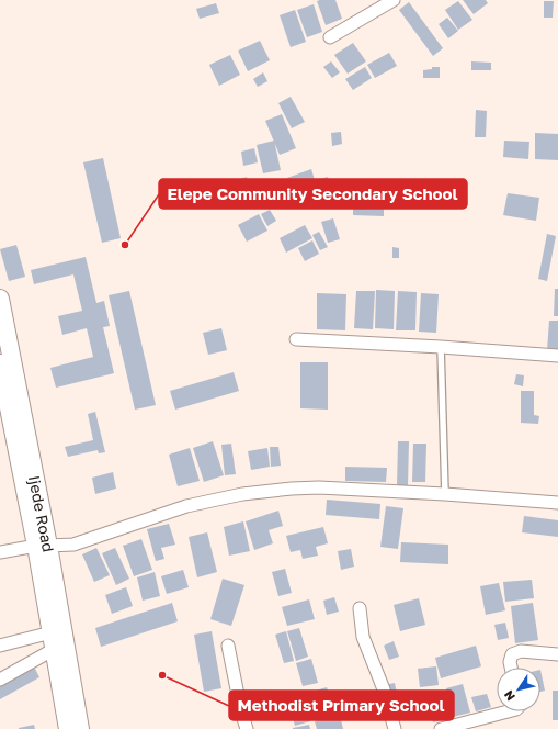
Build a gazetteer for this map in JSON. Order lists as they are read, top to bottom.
{
  "streets": {
    "main road": ["Ijede Road"]
  },
  "places": ["Elepe Community Secondary School", "Methodist Primary School"],
  "north": "bottom left"
}
